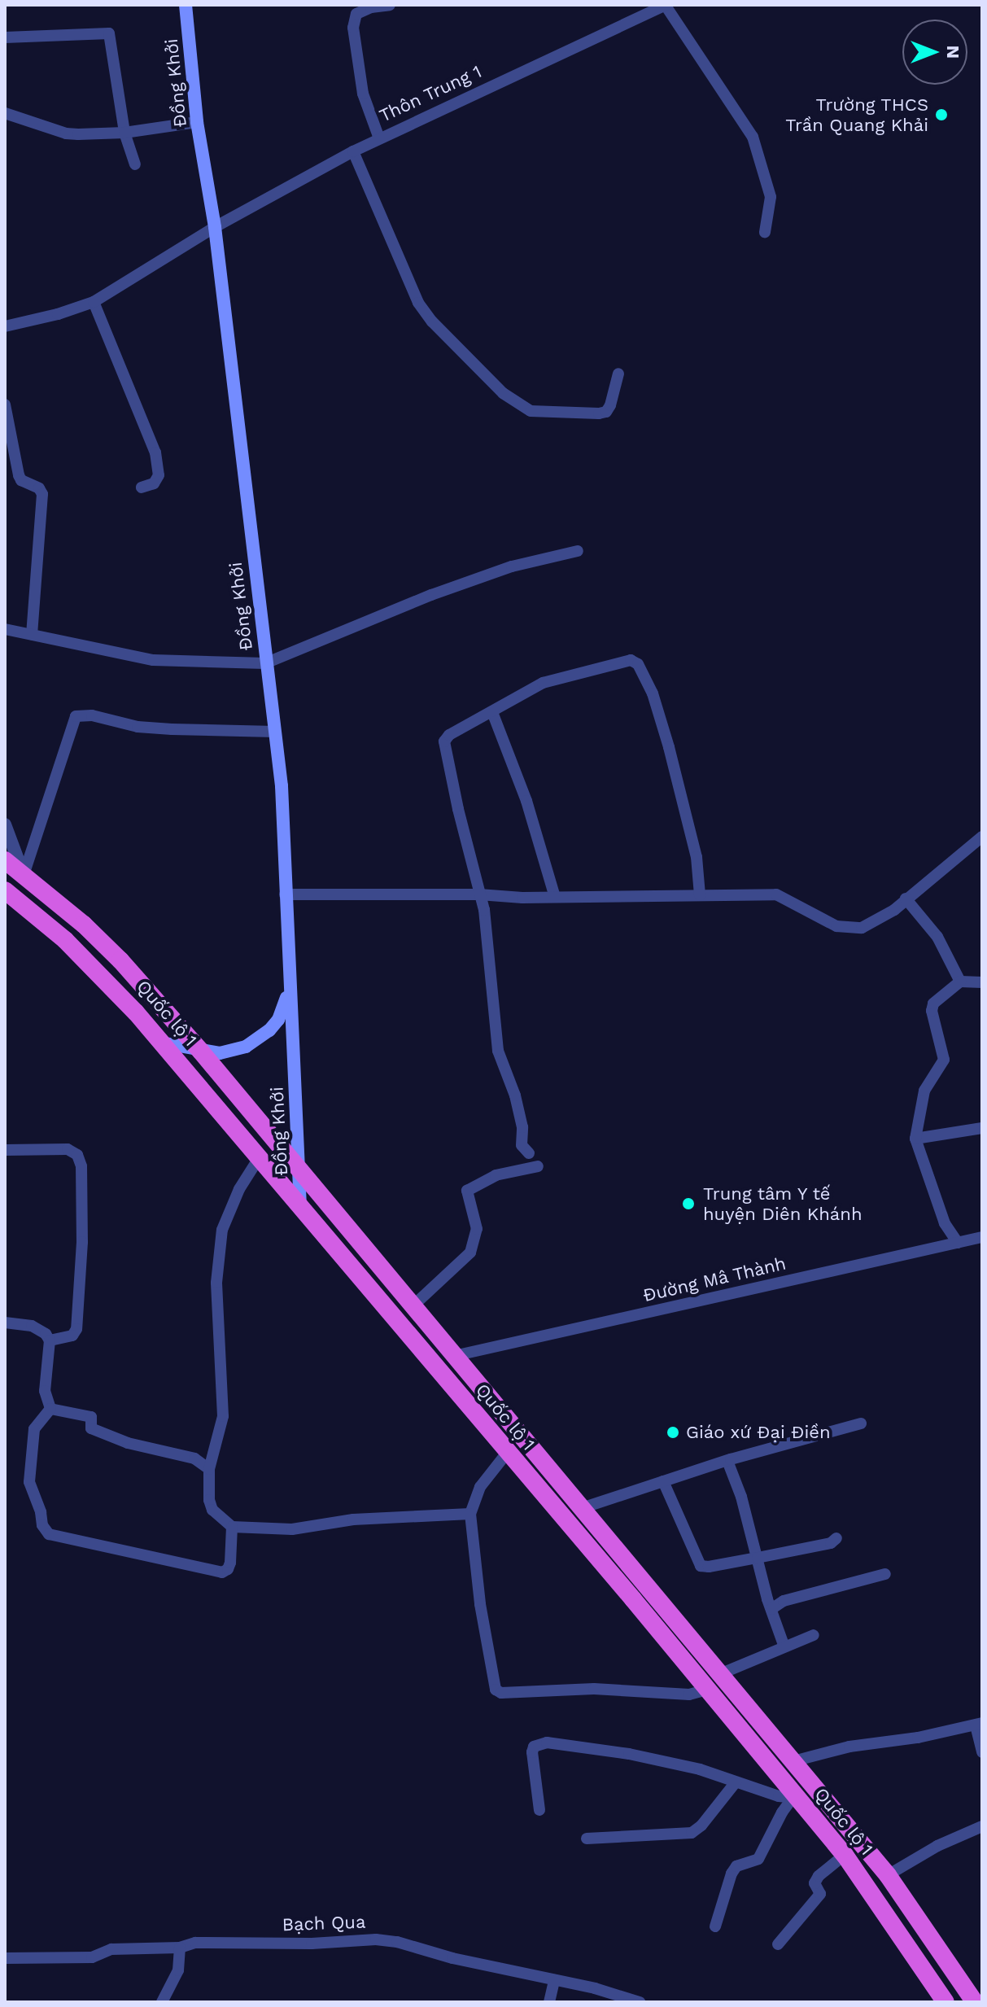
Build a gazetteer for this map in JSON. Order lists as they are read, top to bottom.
{
  "streets": {
    "highway": ["Quốc lộ 1"],
    "main road": ["Đồng Khởi"],
    "street": ["Thôn Trung 1", "Đường Mâ Thành", "Bạch Qua"]
  },
  "crossings": [
    ["Đồng Khởi", "Thôn Trung 1"],
    ["Đồng Khởi", "Quốc lộ 1"],
    ["Quốc lộ 1", "Đường Mâ Thành"]
  ],
  "places": ["Trường THCS Trần Quang Khải", "Trung tâm Y tế huyện Diên Khánh", "Giáo xứ Đại Điền"],
  "north": "right"
}
